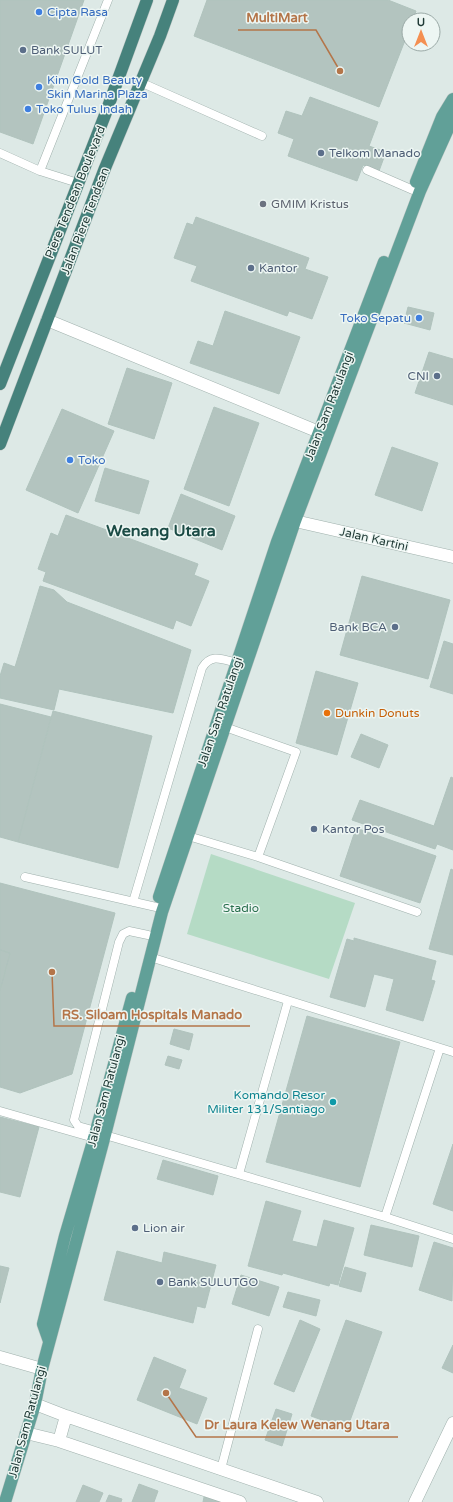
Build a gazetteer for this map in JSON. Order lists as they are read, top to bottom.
{
  "streets": {
    "highway": ["Piere Tendean Boulevard", "Jalan Piere Tendean"],
    "main road": ["Jalan Sam Ratulangi"],
    "street": ["Jalan Kartini"]
  },
  "crossings": [
    ["Jalan Sam Ratulangi", "Jalan Kartini"]
  ],
  "districts": ["Wenang Utara"],
  "parks": ["Stadio"],
  "places": [
    "Cipta Rasa",
    "Bank SULUT",
    "MultiMart",
    "Kim Gold Beauty Skin Marina Plaza",
    "Toko Tulus Indah",
    "Telkom Manado",
    "GMIM Kristus",
    "Kantor",
    "Toko Sepatu",
    "CNI",
    "Toko",
    "Bank BCA",
    "Dunkin Donuts",
    "Kantor Pos",
    "RS. Siloam Hospitals Manado",
    "Komando Resor Militer 131/Santiago",
    "Lion air",
    "Bank SULUTGO",
    "Dr Laura Kelew Wenang Utara"
  ],
  "north": "top"
}
